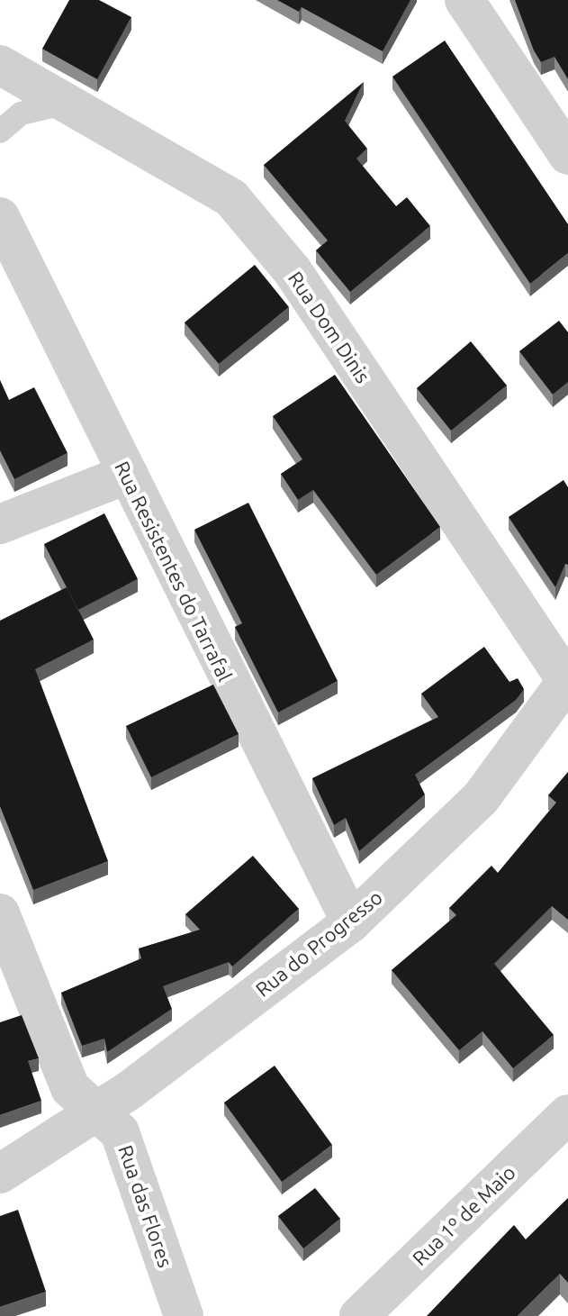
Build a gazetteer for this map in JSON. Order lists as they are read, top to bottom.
{
  "streets": {
    "street": [
      "Rua Dom Dinis",
      "Rua Resistentes do Tarrafal",
      "Rua do Progresso",
      "Rua das Flores",
      "Rua 1º de Maio"
    ]
  },
  "crossings": [
    ["Rua Dom Dinis", "Rua do Progresso"],
    ["Rua Resistentes do Tarrafal", "Rua do Progresso"],
    ["Rua do Progresso", "Rua das Flores"]
  ]
}
